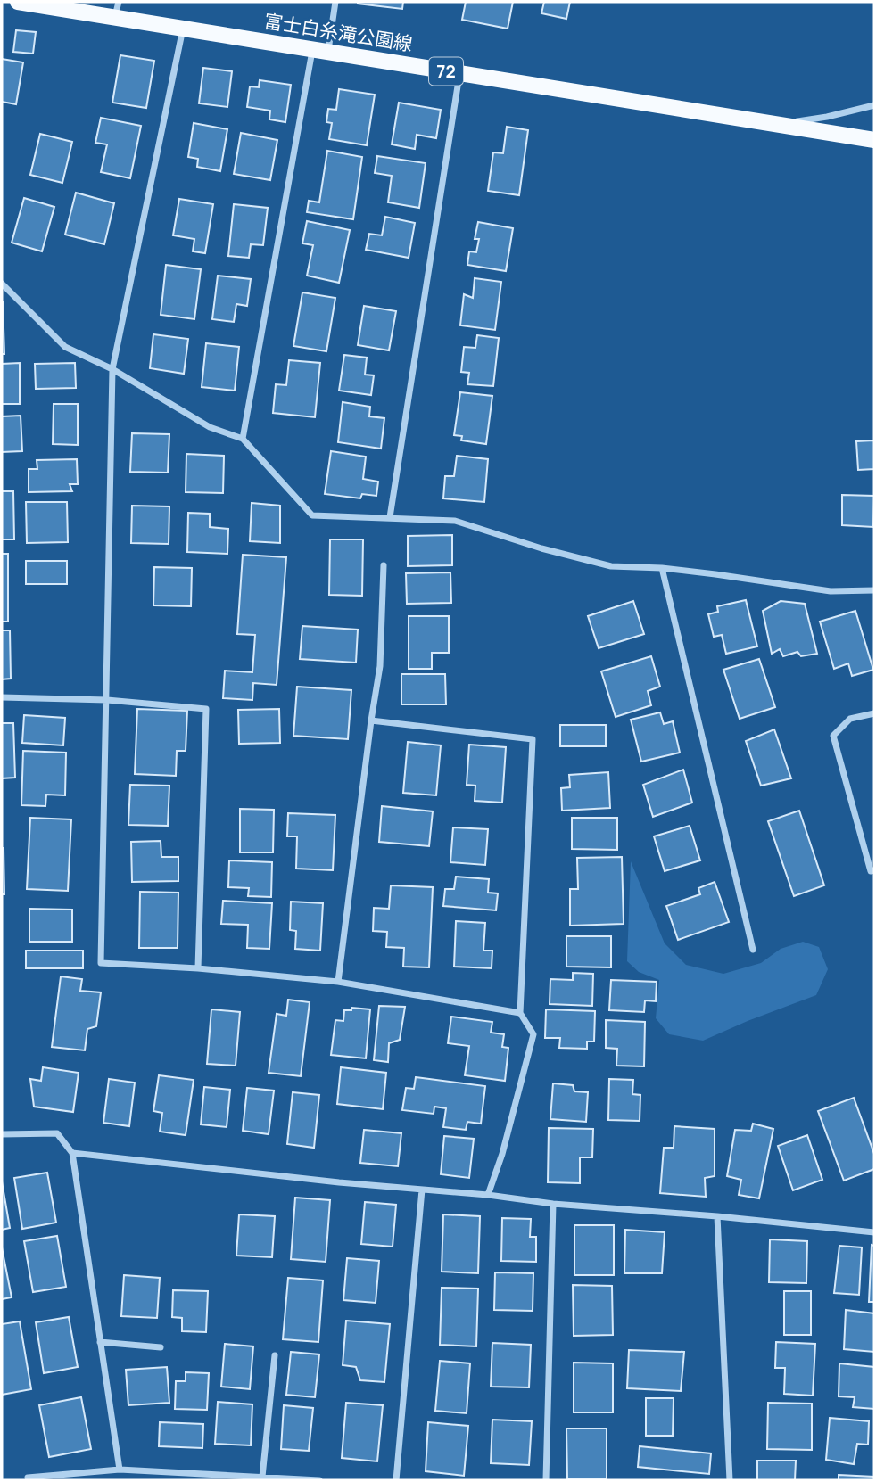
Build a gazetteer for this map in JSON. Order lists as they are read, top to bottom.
{
  "streets": {
    "main road": ["富士白糸滝公園線", "72"]
  }
}
